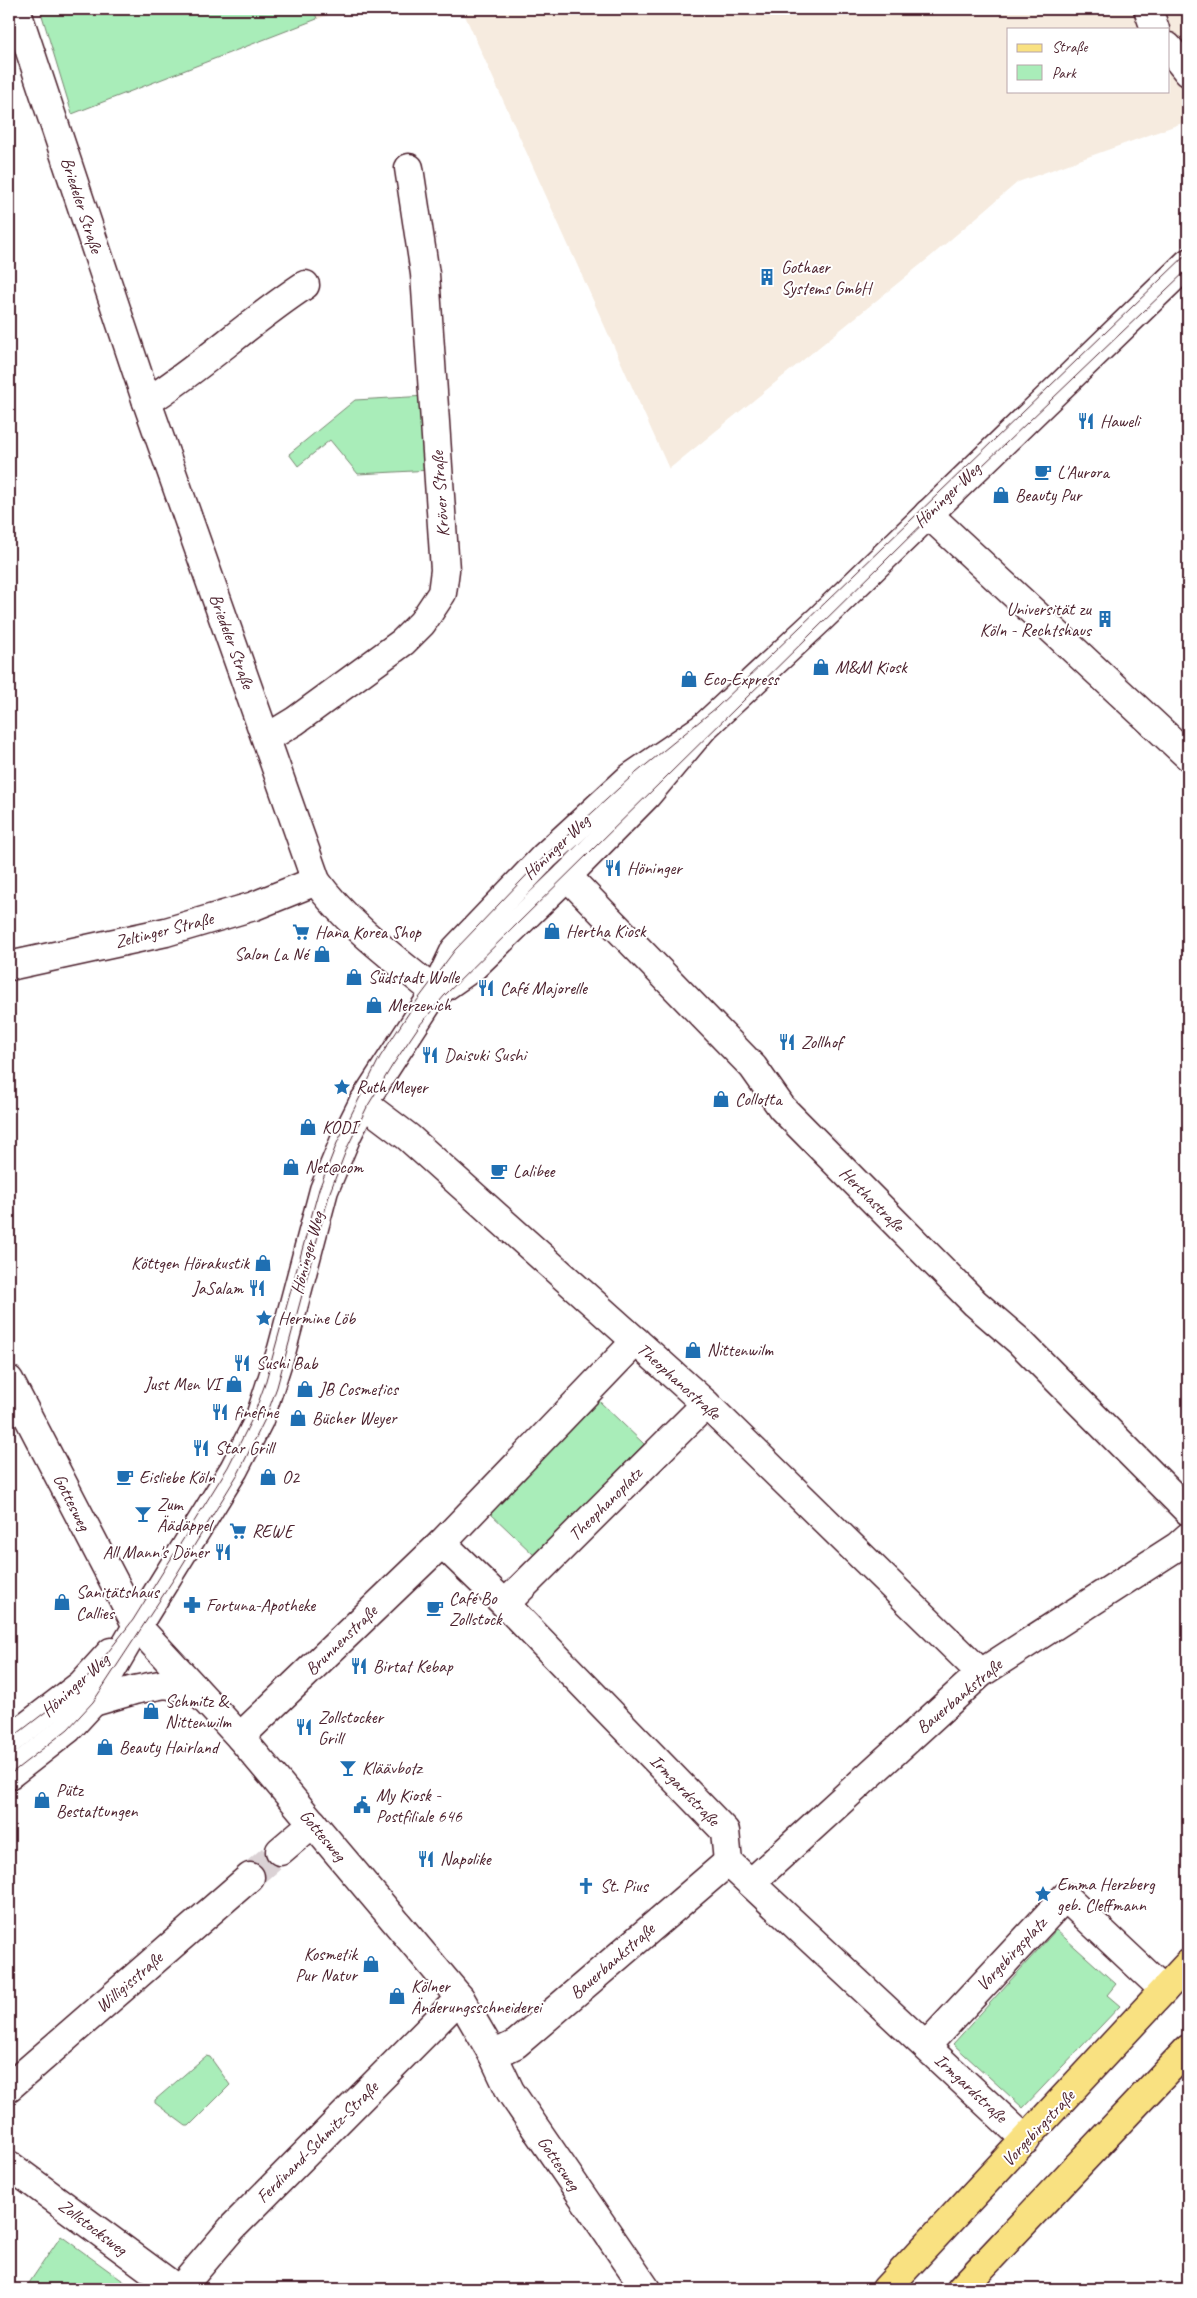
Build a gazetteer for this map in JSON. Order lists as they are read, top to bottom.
{
  "streets": {
    "main road": ["Vorgebirgstraße"],
    "street": [
      "Briedeler Straße",
      "Kröver Straße",
      "Höninger Weg",
      "Zeltinger Straße",
      "Herthastraße",
      "Theophanostraße",
      "Gottesweg",
      "Theophanoplatz",
      "Brunnenstraße",
      "Bauerbankstraße",
      "Irmgardstraße",
      "Vorgebirgsplatz",
      "Willigisstraße",
      "Ferdinand-Schmitz-Straße",
      "Zollstocksweg"
    ]
  },
  "crossings": [
    ["Briedeler Straße", "Kröver Straße"],
    ["Briedeler Straße", "Zeltinger Straße"],
    ["Höninger Weg", "Herthastraße"],
    ["Höninger Weg", "Theophanostraße"],
    ["Höninger Weg", "Gottesweg"],
    ["Theophanostraße", "Theophanoplatz"],
    ["Theophanostraße", "Bauerbankstraße"],
    ["Gottesweg", "Brunnenstraße"],
    ["Gottesweg", "Bauerbankstraße"],
    ["Gottesweg", "Ferdinand-Schmitz-Straße"],
    ["Theophanoplatz", "Irmgardstraße"],
    ["Brunnenstraße", "Irmgardstraße"],
    ["Bauerbankstraße", "Irmgardstraße"],
    ["Irmgardstraße", "Vorgebirgsplatz"],
    ["Irmgardstraße", "Vorgebirgstraße"],
    ["Vorgebirgsplatz", "Vorgebirgstraße"],
    ["Ferdinand-Schmitz-Straße", "Zollstocksweg"]
  ],
  "places": {
    "building": ["Gothaer Systems GmbH", "Universität zu Köln - Rechtshaus"],
    "restaurant": [
      "Haweli",
      "Höninger",
      "Café Majorelle",
      "Zollhof",
      "Daisuki Sushi",
      "JaSalam",
      "Sushi Bab",
      "finefine",
      "Star Grill",
      "All Mann's Döner",
      "Birtat Kebap",
      "Zollstocker Grill",
      "Napolike"
    ],
    "cafe": [
      "L'Aurora",
      "Lalibee",
      "Eisliebe Köln",
      "Café Bo Zollstock"
    ],
    "shop": [
      "Beauty Pur",
      "M&M Kiosk",
      "Eco-Express",
      "Hertha Kiosk",
      "Salon La Né",
      "Südstadt Wolle",
      "Merzenich",
      "Collotta",
      "KODI",
      "Net@com",
      "Köttgen Hörakustik",
      "Nittenwilm",
      "Just Men VI",
      "JB Cosmetics",
      "Bücher Weyer",
      "O2",
      "Sanitätshaus Callies",
      "Schmitz & Nittenwilm",
      "Beauty Hairland",
      "Pütz Bestattungen",
      "Kosmetik Pur Natur",
      "Kölner Änderungsschneiderei"
    ],
    "supermarket": ["Hana Korea Shop", "REWE"],
    "place": ["Ruth Meyer", "Hermine Löb", "Emma Herzberg geb. Cleffmann"],
    "bar": ["Zum Äädäppel", "Kläävbotz"],
    "pharmacy": ["Fortuna-Apotheke"],
    "public building": ["My Kiosk - Postfiliale 646"],
    "church": ["St. Pius"]
  },
  "legend": ["Straße", "Park"]
}
